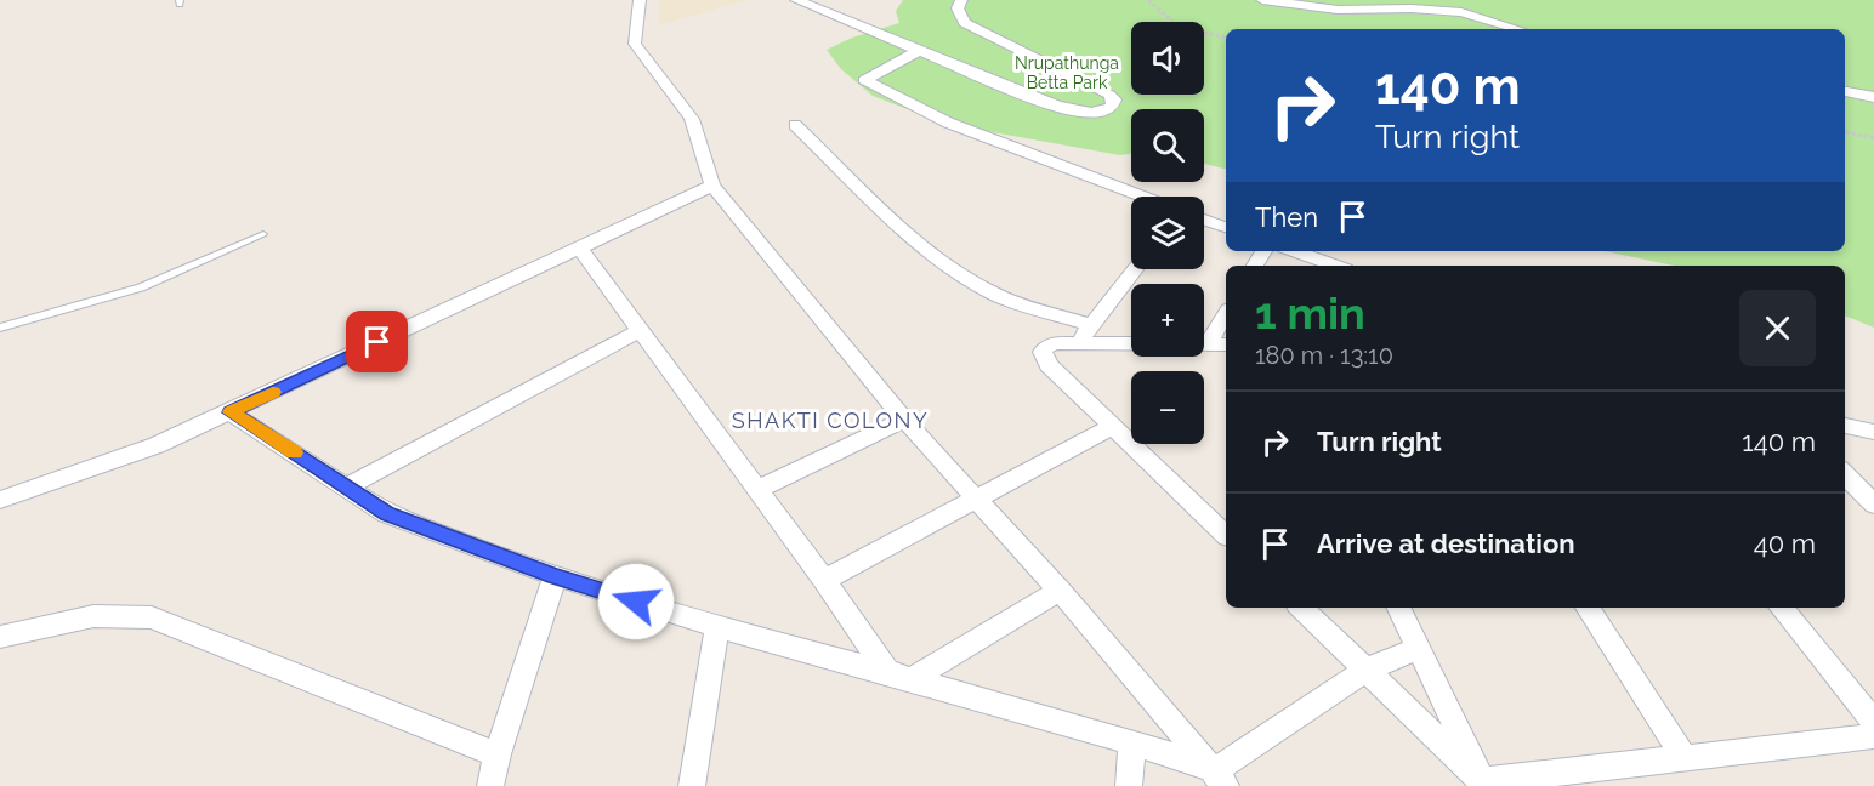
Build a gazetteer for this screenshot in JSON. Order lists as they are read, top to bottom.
{
  "districts": ["SHAKTI COLONY"],
  "parks": ["Nrupathunga Betta Park"],
  "page": {
    "map_buttons": ["+", "−"],
    "turn": ["140 m", "Turn right"],
    "then": "Then",
    "heading": ["1 min", "180 m · 13:10"],
    "list": [
      {
        "name": "Turn right",
        "value": "140 m"
      },
      {
        "name": "Arrive at destination",
        "value": "40 m"
      }
    ]
  }
}
